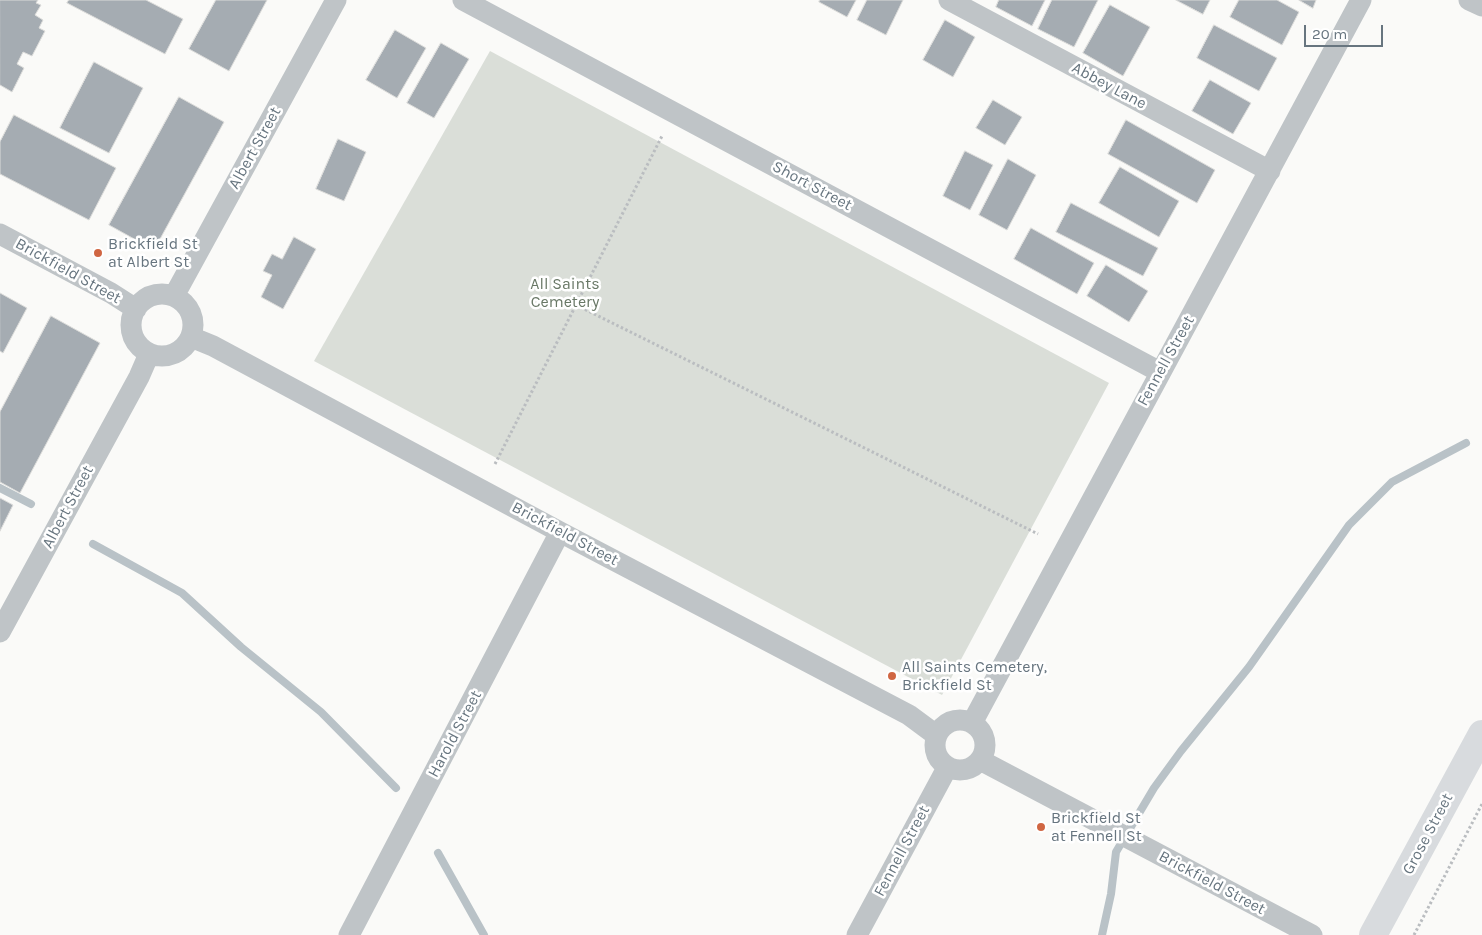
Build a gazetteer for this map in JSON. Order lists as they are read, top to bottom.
{
  "streets": {
    "street": [
      "Abbey Lane",
      "Albert Street",
      "Short Street",
      "Brickfield Street",
      "Fennell Street",
      "Harold Street",
      "Grose Street"
    ]
  },
  "crossings": [
    ["Abbey Lane", "Fennell Street"],
    ["Albert Street", "Brickfield Street"],
    ["Short Street", "Fennell Street"],
    ["Brickfield Street", "Fennell Street"],
    ["Brickfield Street", "Harold Street"]
  ],
  "parks": ["All Saints Cemetery"],
  "places": ["Brickfield St at Albert St", "All Saints Cemetery, Brickfield St", "Brickfield St at Fennell St"],
  "scale_bar": "20 m"
}
